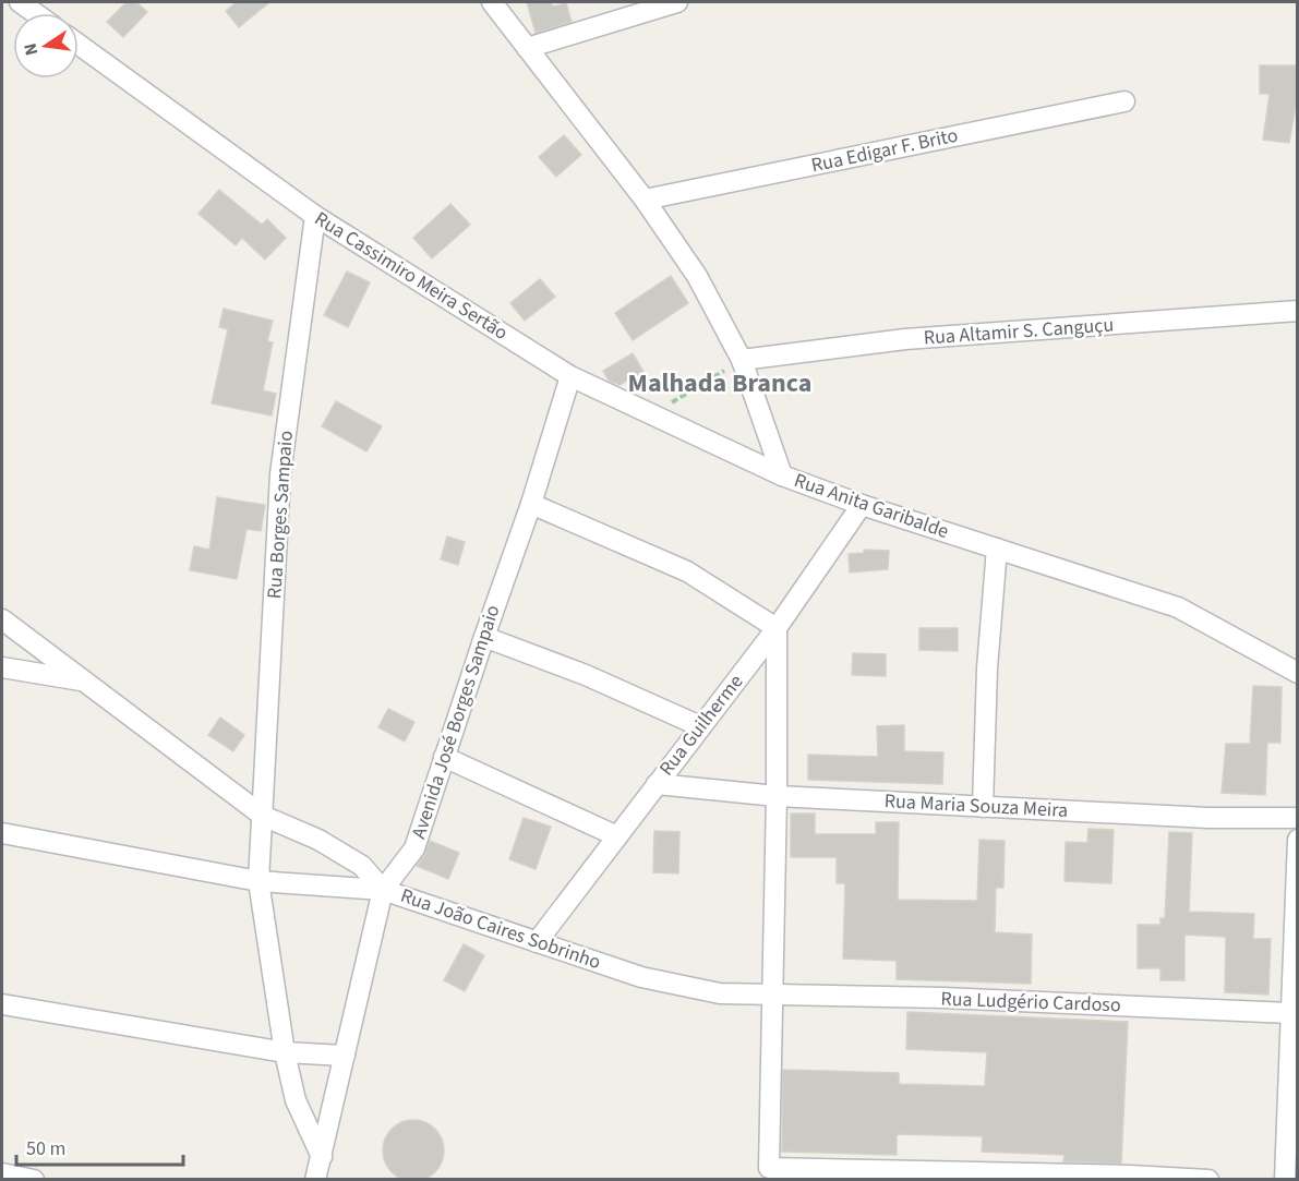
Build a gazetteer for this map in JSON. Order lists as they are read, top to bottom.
{
  "streets": {
    "street": [
      "Rua Edigar F. Brito",
      "Rua Cassimiro Meira Sertão",
      "Rua Altamir S. Canguçu",
      "Rua Anita Garibalde",
      "Rua Borges Sampaio",
      "Avenida José Borges Sampaio",
      "Rua Guilherme",
      "Rua Maria Souza Meira",
      "Rua João Caires Sobrinho",
      "Rua Ludgério Cardoso"
    ]
  },
  "crossings": [
    ["Rua Edigar F. Brito", "Rua Anita Garibalde"],
    ["Rua Cassimiro Meira Sertão", "Rua Anita Garibalde"],
    ["Rua Cassimiro Meira Sertão", "Rua Borges Sampaio"],
    ["Rua Cassimiro Meira Sertão", "Avenida José Borges Sampaio"],
    ["Rua Altamir S. Canguçu", "Rua Anita Garibalde"],
    ["Rua Anita Garibalde", "Rua Guilherme"],
    ["Rua Borges Sampaio", "Avenida José Borges Sampaio"],
    ["Rua Borges Sampaio", "Rua João Caires Sobrinho"],
    ["Avenida José Borges Sampaio", "Rua João Caires Sobrinho"],
    ["Rua Guilherme", "Rua Maria Souza Meira"],
    ["Rua Guilherme", "Rua João Caires Sobrinho"],
    ["Rua João Caires Sobrinho", "Rua Ludgério Cardoso"]
  ],
  "districts": ["Malhada Branca"],
  "scale_bar": "50 m",
  "north": "left"
}
